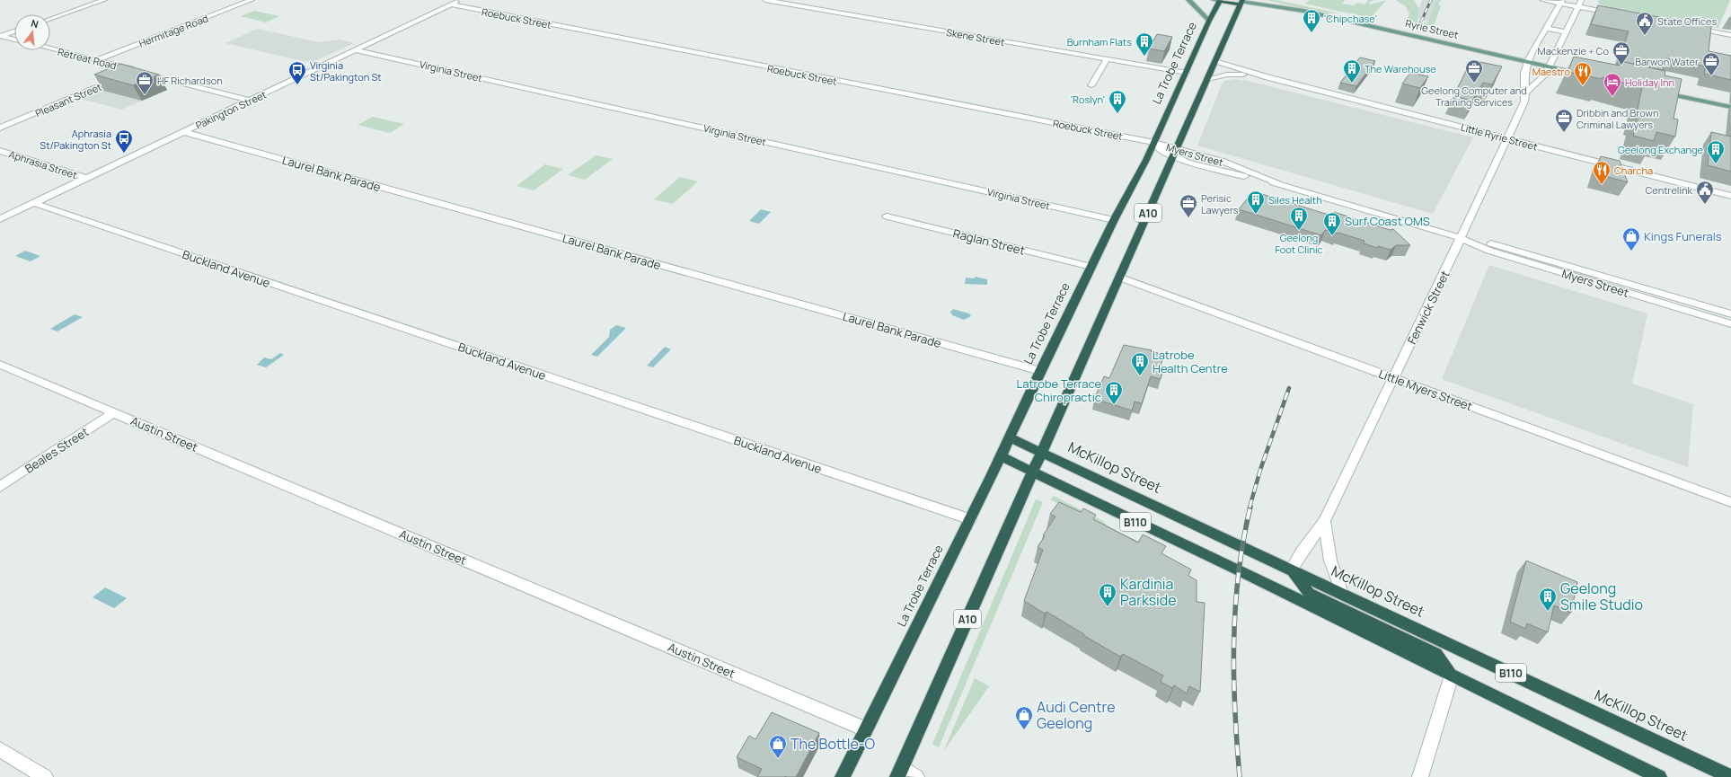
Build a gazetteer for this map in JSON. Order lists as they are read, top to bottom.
{
  "streets": {
    "highway": [
      "La Trobe Terrace",
      "A10",
      "McKillop Street",
      "B110"
    ],
    "main road": ["Ryrie Street"],
    "street": [
      "Roebuck Street",
      "Hermitage Road",
      "Skene Street",
      "Retreat Road",
      "Virginia Street",
      "Pleasant Street",
      "Pakington Street",
      "Little Ryrie Street",
      "Myers Street",
      "Aphrasia Street",
      "Laurel Bank Parade",
      "Raglan Street",
      "Buckland Avenue",
      "Fenwick Street",
      "Little Myers Street",
      "Austin Street",
      "Beales Street"
    ]
  },
  "crossings": [
    ["Roebuck Street", "La Trobe Terrace"],
    ["Roebuck Street", "Pakington Street"],
    ["Roebuck Street", "Myers Street"],
    ["Ryrie Street", "A10"],
    ["Ryrie Street", "Fenwick Street"],
    ["Hermitage Road", "Retreat Road"],
    ["Skene Street", "La Trobe Terrace"],
    ["Retreat Road", "Pleasant Street"],
    ["Retreat Road", "Pakington Street"],
    ["La Trobe Terrace", "Virginia Street"],
    ["La Trobe Terrace", "Myers Street"],
    ["La Trobe Terrace", "Laurel Bank Parade"],
    ["La Trobe Terrace", "Raglan Street"],
    ["La Trobe Terrace", "Buckland Avenue"],
    ["La Trobe Terrace", "Austin Street"],
    ["La Trobe Terrace", "McKillop Street"],
    ["La Trobe Terrace", "B110"],
    ["Virginia Street", "Pakington Street"],
    ["Pakington Street", "Aphrasia Street"],
    ["Pakington Street", "Laurel Bank Parade"],
    ["Pakington Street", "Buckland Avenue"],
    ["Little Ryrie Street", "A10"],
    ["Little Ryrie Street", "Fenwick Street"],
    ["Myers Street", "A10"],
    ["Myers Street", "Fenwick Street"],
    ["A10", "Little Myers Street"],
    ["A10", "McKillop Street"],
    ["A10", "B110"],
    ["Fenwick Street", "Little Myers Street"],
    ["Fenwick Street", "McKillop Street"],
    ["Austin Street", "Beales Street"]
  ],
  "places": {
    "building": [
      "'Chipchase'",
      "Burnham Flats",
      "The Warehouse",
      "'Roslyn'",
      "Geelong Exchange",
      "Siles Health",
      "Geelong Foot Clinic",
      "Surf Coast OMS",
      "Latrobe Health Centre",
      "Latrobe Terrace Chiropractic",
      "Kardinia Parkside",
      "Geelong Smile Studio"
    ],
    "public building": ["State Offices", "Centrelink"],
    "office": [
      "Mackenzie + Co",
      "Barwon Water",
      "Geelong Computer and Training Services",
      "HF Richardson",
      "Dribbin and Brown Criminal Lawyers",
      "Perisic Lawyers"
    ],
    "bus stop": ["Virginia St/Pakington St", "Aphrasia St/Pakington St"],
    "restaurant": ["Maestro", "Charcha"],
    "hotel": ["Holiday Inn"],
    "shop": ["Kings Funerals", "Audi Centre Geelong", "The Bottle-O"]
  },
  "north": "top"
}
